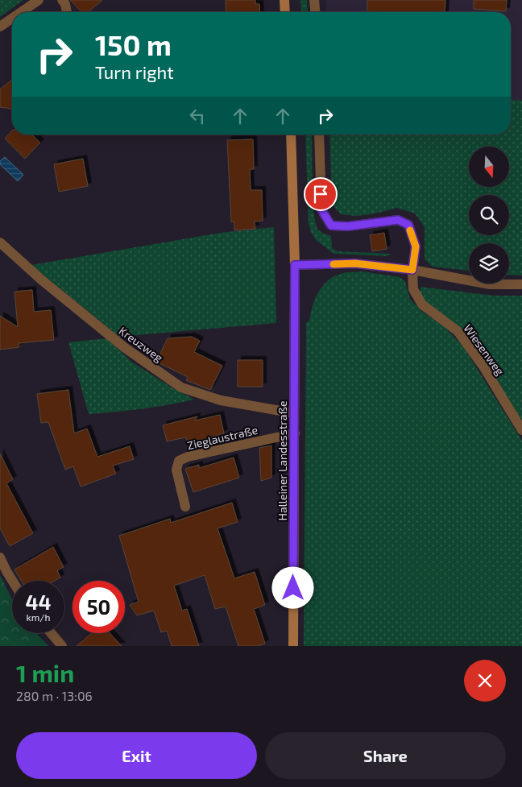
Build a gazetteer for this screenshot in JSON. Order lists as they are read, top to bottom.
{
  "streets": {
    "main road": ["Halleiner Landesstraße"],
    "street": ["Kreuzweg", "Wiesenweg", "Zieglaustraße"]
  },
  "crossings": [
    ["Kreuzweg", "Halleiner Landesstraße"],
    ["Zieglaustraße", "Halleiner Landesstraße"]
  ],
  "north": "bottom",
  "page": {
    "turn": ["150 m", "Turn right"],
    "speed": "44 km/h",
    "limit": "50",
    "heading": ["1 min", "280 m · 13:06"],
    "buttons": ["Exit", "Share"]
  }
}
